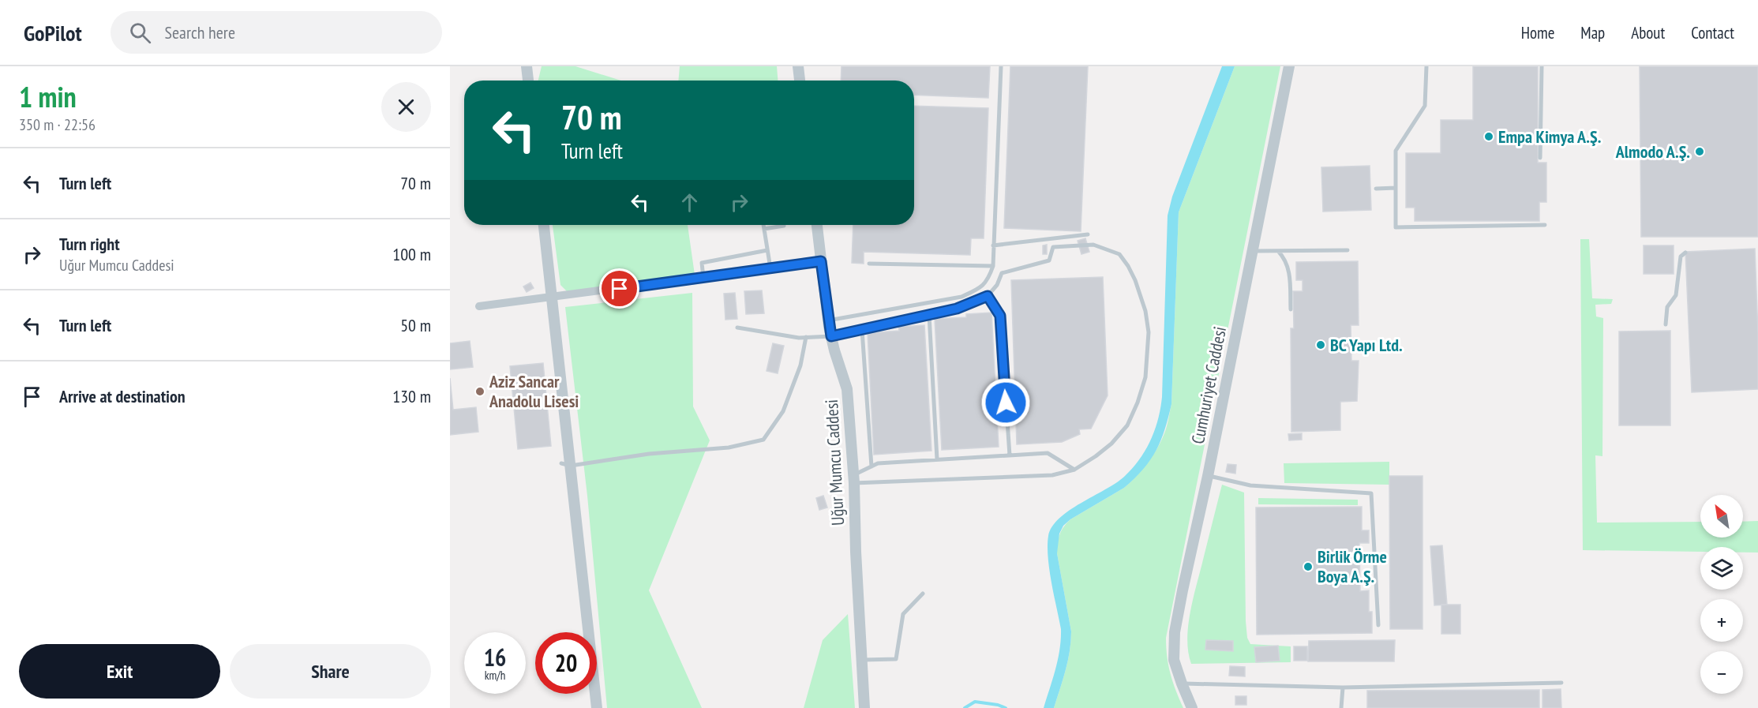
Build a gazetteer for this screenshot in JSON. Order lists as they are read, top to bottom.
{
  "streets": {
    "street": ["Cumhuriyet Caddesi", "Uğur Mumcu Caddesi"]
  },
  "places": [
    "Empa Kimya A.Ş.",
    "Almodo A.Ş.",
    "BC Yapı Ltd.",
    "Aziz Sancar Anadolu Lisesi",
    "Birlik Örme Boya A.Ş."
  ],
  "north": "top left",
  "page": {
    "header": "GoPilot",
    "search": "Search here",
    "nav": [
      "Home",
      "Map",
      "About",
      "Contact"
    ],
    "heading": ["1 min", "350 m · 22:56"],
    "turn": ["70 m", "Turn left"],
    "list": [
      {
        "name": "Turn left",
        "value": "70 m"
      },
      {
        "name": "Turn right",
        "note": "Uğur Mumcu Caddesi",
        "value": "100 m"
      },
      {
        "name": "Turn left",
        "value": "50 m"
      },
      {
        "name": "Arrive at destination",
        "value": "130 m"
      }
    ],
    "map_buttons": ["+", "−"],
    "speed": "16 km/h",
    "limit": "20",
    "buttons": ["Exit", "Share"]
  }
}
